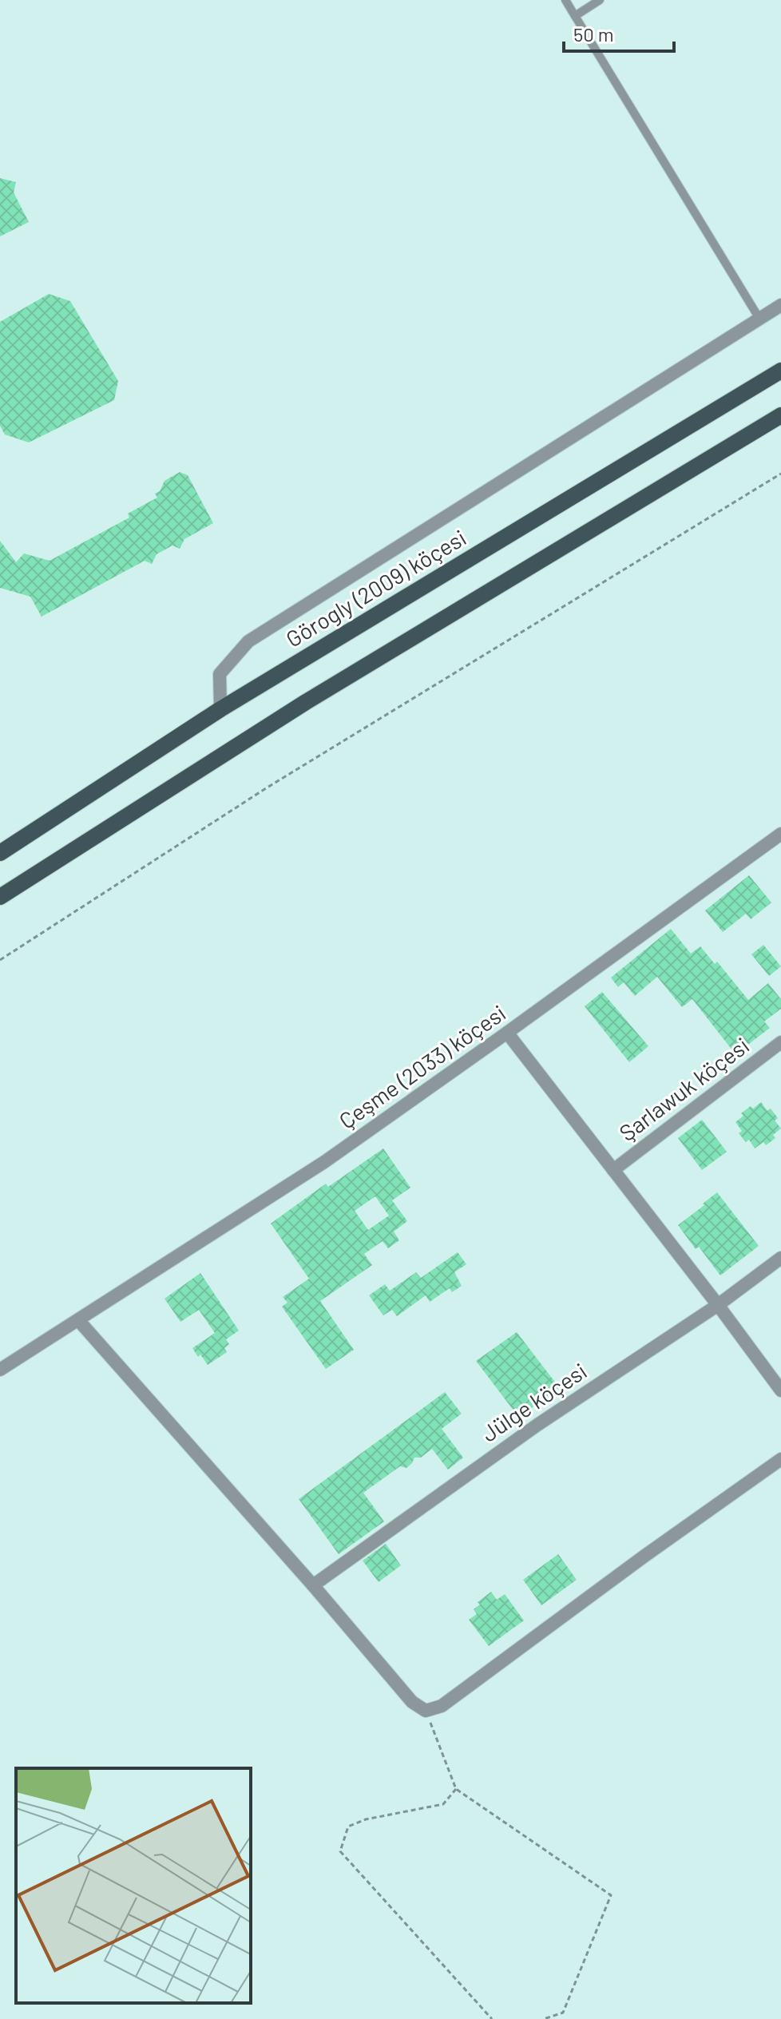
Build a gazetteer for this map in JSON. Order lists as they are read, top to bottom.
{
  "streets": {
    "main road": ["Görogly (2009) köçesi"],
    "street": ["Çeşme (2033) köçesi", "Şarlawuk köçesi", "Jülge köçesi"]
  },
  "scale_bar": "50 m"
}
